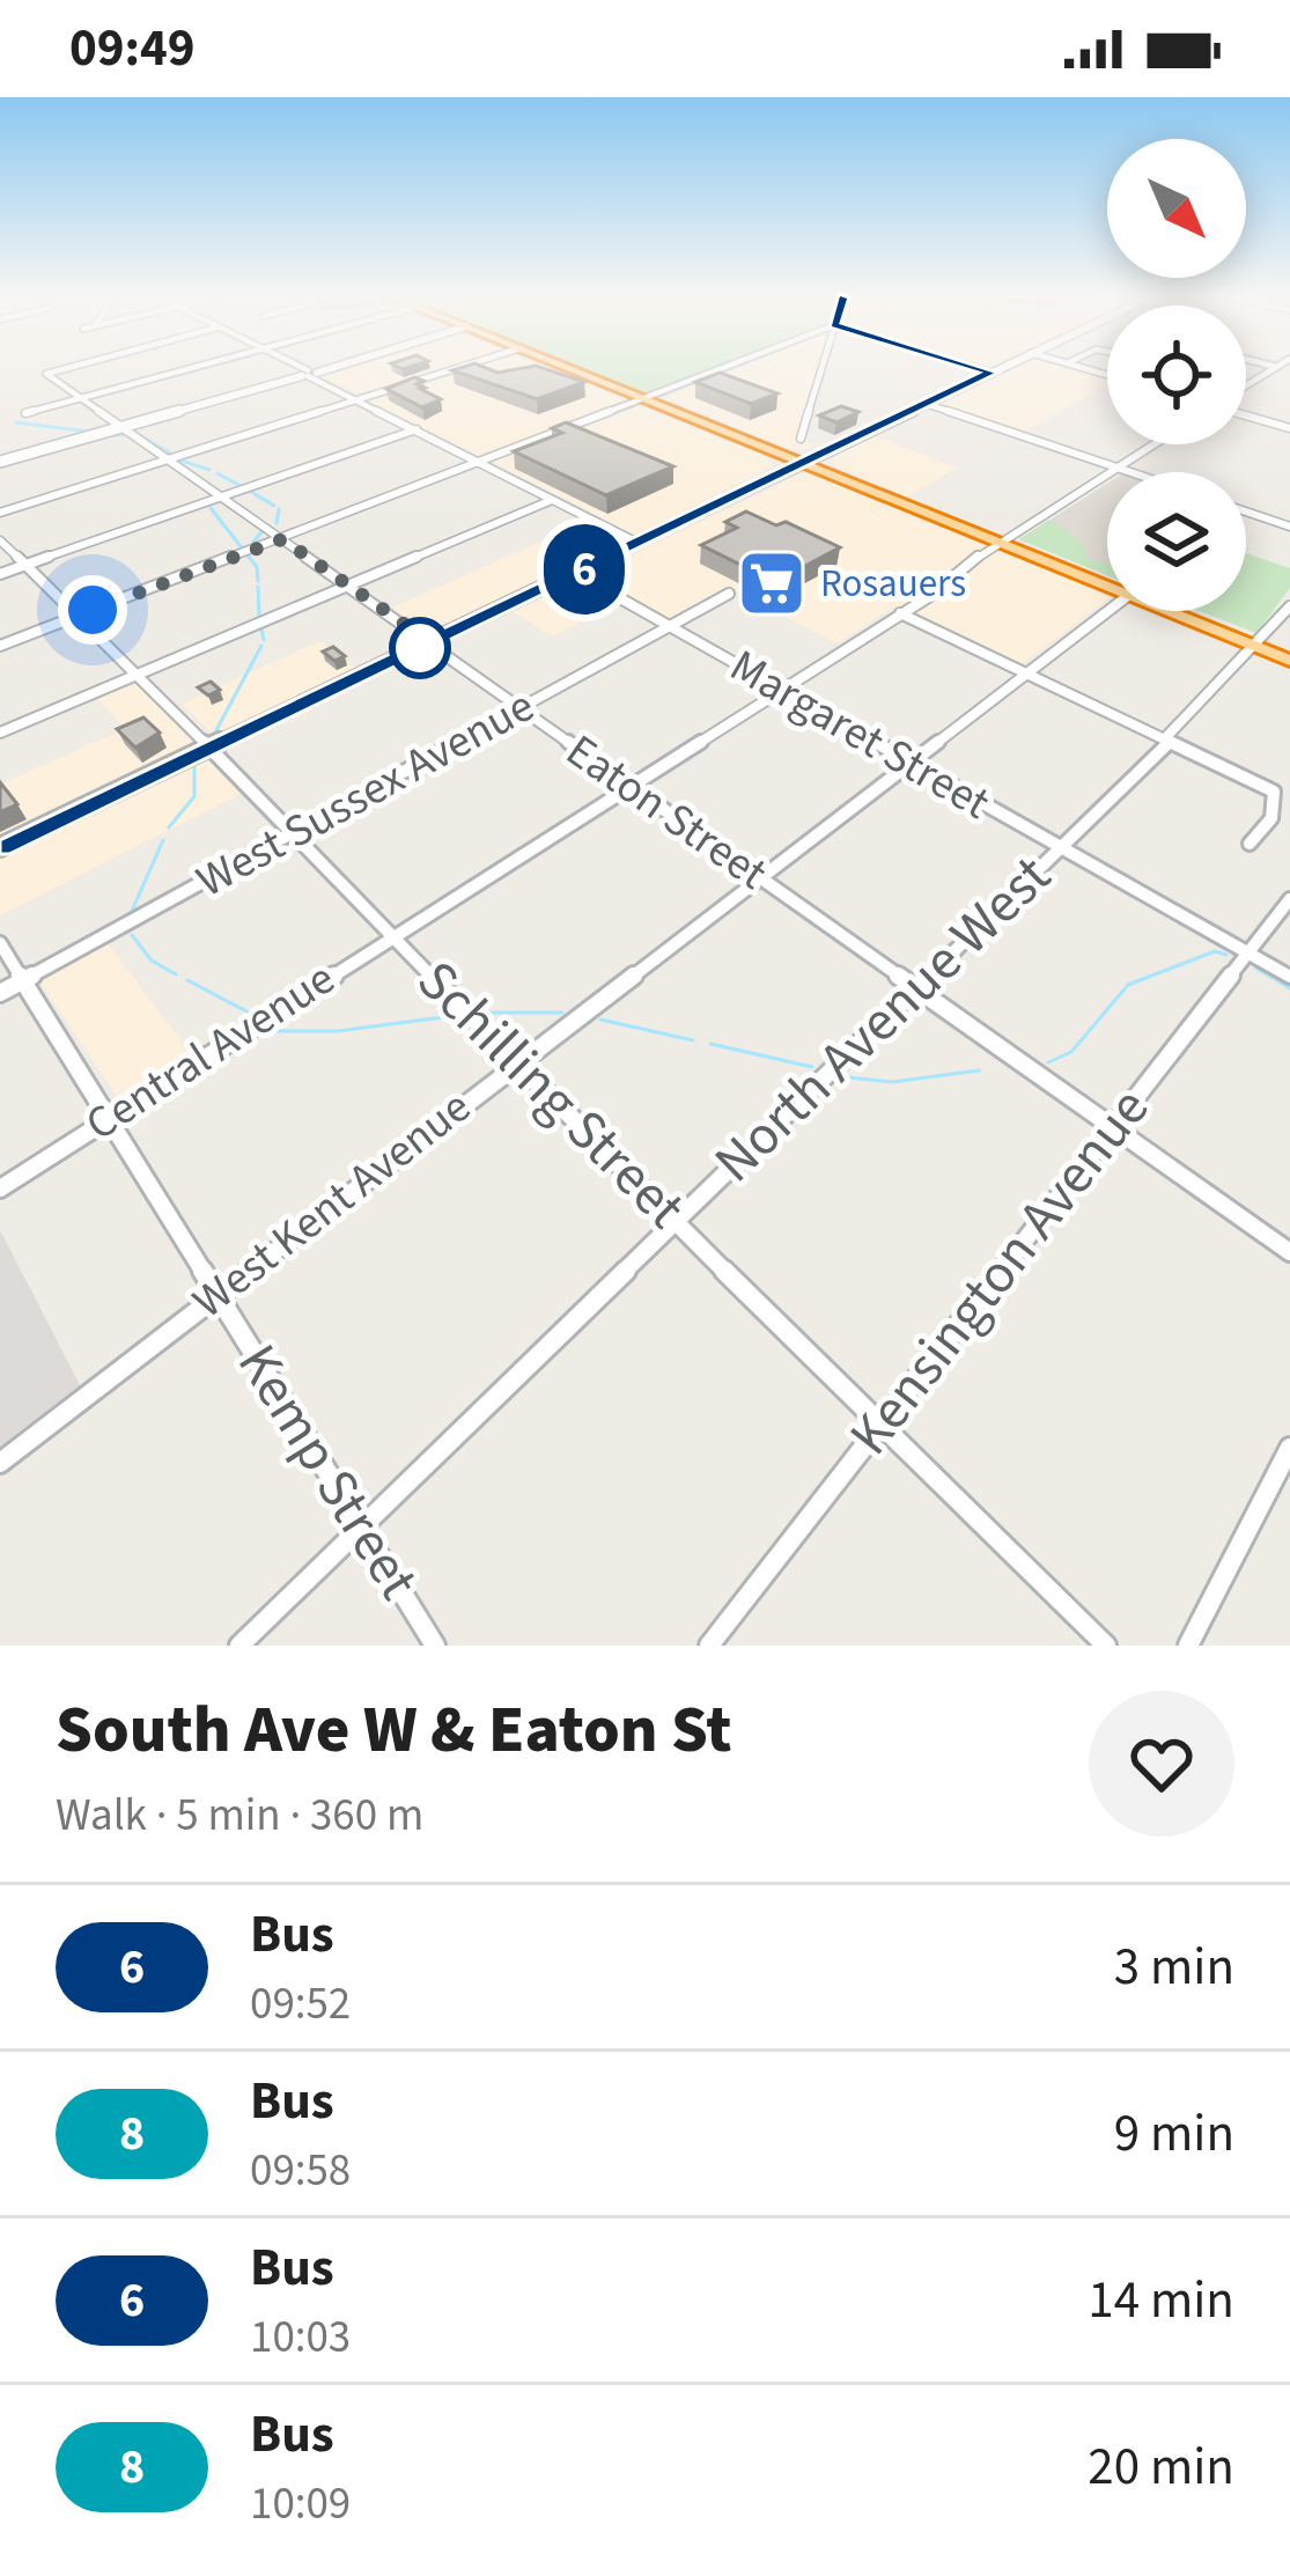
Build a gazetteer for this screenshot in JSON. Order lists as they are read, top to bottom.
{
  "streets": {
    "street": [
      "Margaret Street",
      "West Sussex Avenue",
      "Eaton Street",
      "North Avenue West",
      "Central Avenue",
      "Schilling Street",
      "West Kent Avenue",
      "Kensington Avenue",
      "Kemp Street"
    ]
  },
  "crossings": [
    ["Margaret Street", "West Sussex Avenue"],
    ["Margaret Street", "North Avenue West"],
    ["Margaret Street", "Central Avenue"],
    ["Margaret Street", "West Kent Avenue"],
    ["Margaret Street", "Kensington Avenue"],
    ["West Sussex Avenue", "Eaton Street"],
    ["West Sussex Avenue", "Schilling Street"],
    ["West Sussex Avenue", "Kemp Street"],
    ["Eaton Street", "North Avenue West"],
    ["Eaton Street", "Central Avenue"],
    ["Eaton Street", "West Kent Avenue"],
    ["Eaton Street", "Kensington Avenue"],
    ["North Avenue West", "Schilling Street"],
    ["North Avenue West", "Kemp Street"],
    ["Central Avenue", "Schilling Street"],
    ["Central Avenue", "Kemp Street"],
    ["Schilling Street", "West Kent Avenue"],
    ["Schilling Street", "Kensington Avenue"],
    ["West Kent Avenue", "Kemp Street"]
  ],
  "places": {
    "supermarket": ["Rosauers"]
  },
  "lines": ["bus line 6"],
  "north": "bottom right",
  "page": {
    "status": "09:49",
    "on_map": "6",
    "heading": ["South Ave W & Eaton St", "Walk · 5 min · 360 m"],
    "list": [
      {
        "mark": "6",
        "name": "Bus",
        "note": "09:52",
        "value": "3 min"
      },
      {
        "mark": "8",
        "name": "Bus",
        "note": "09:58",
        "value": "9 min"
      },
      {
        "mark": "6",
        "name": "Bus",
        "note": "10:03",
        "value": "14 min"
      },
      {
        "mark": "8",
        "name": "Bus",
        "note": "10:09",
        "value": "20 min"
      }
    ]
  }
}
